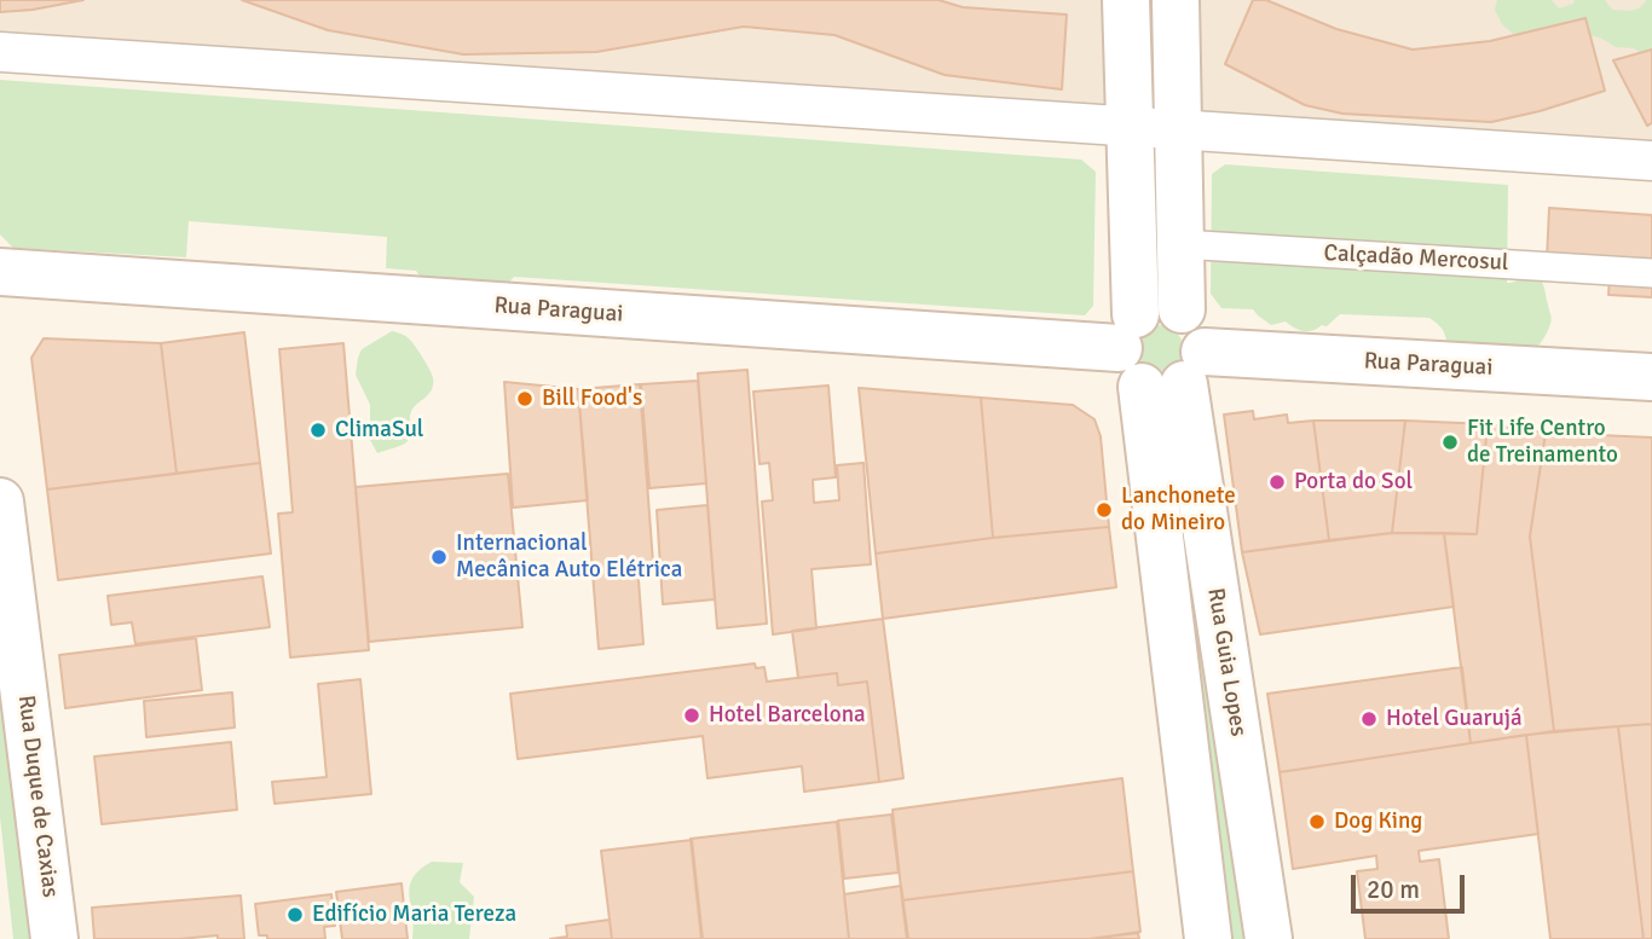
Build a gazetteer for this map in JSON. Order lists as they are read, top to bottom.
{
  "streets": {
    "main road": ["Rua Paraguai", "Rua Guia Lopes", "Rua Duque de Caxias"],
    "street": ["Calçadão Mercosul"]
  },
  "crossings": [
    ["Rua Paraguai", "Rua Guia Lopes"]
  ],
  "places": [
    "Bill Food's",
    "ClimaSul",
    "Fit Life Centro de Treinamento",
    "Porta do Sol",
    "Lanchonete do Mineiro",
    "Internacional Mecânica Auto Elétrica",
    "Hotel Barcelona",
    "Hotel Guarujá",
    "Dog King",
    "Edifício Maria Tereza"
  ],
  "scale_bar": "20 m"
}
